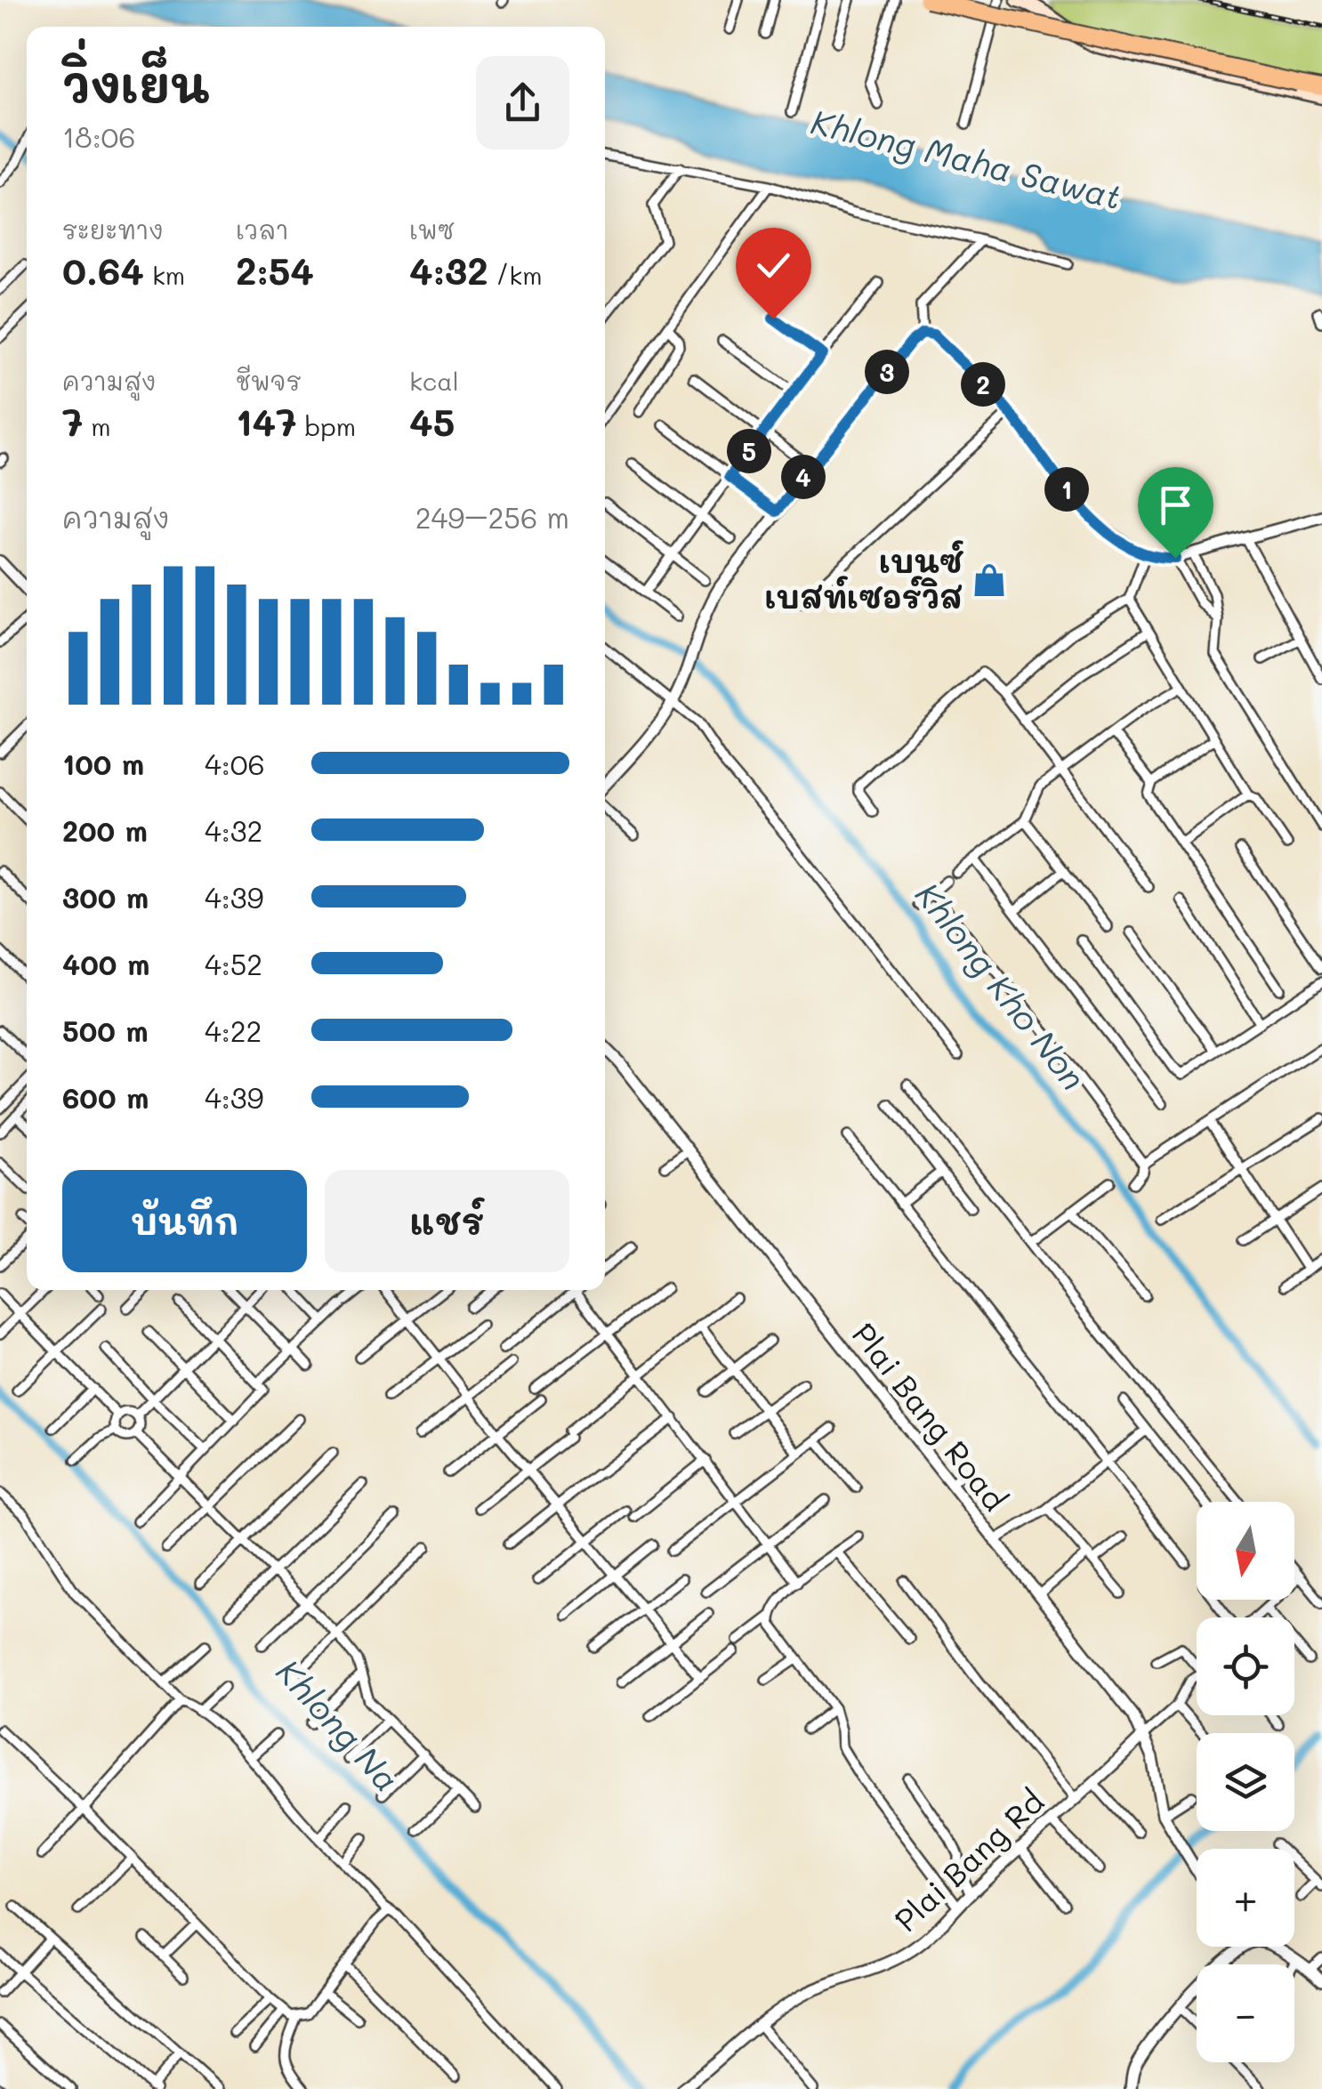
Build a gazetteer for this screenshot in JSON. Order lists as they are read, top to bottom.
{
  "streets": {
    "street": ["Plai Bang Road", "Plai Bang Rd"]
  },
  "crossings": [
    ["Plai Bang Road", "Plai Bang Rd"]
  ],
  "water": ["Khlong Maha Sawat", "Khlong Kho Non", "Khlong Na"],
  "places": {
    "shop": ["เบนซ์ เบสท์เซอร์วิส"]
  },
  "north": "bottom",
  "page": {
    "heading": ["วิ่งเย็น", "18:06"],
    "stats": [
      ["ระยะทาง", "0.64 km"],
      ["เวลา", "2:54"],
      ["เพซ", "4:32 /km"],
      ["ความสูง", "7 m"],
      ["ชีพจร", "147 bpm"],
      ["kcal", "45"]
    ],
    "pins": [
      "3",
      "2",
      "5",
      "4",
      "1"
    ],
    "chart": ["ความสูง", "249–256 m"],
    "list": [
      {
        "name": "100 m",
        "note": "4:06"
      },
      {
        "name": "200 m",
        "note": "4:32"
      },
      {
        "name": "300 m",
        "note": "4:39"
      },
      {
        "name": "400 m",
        "note": "4:52"
      },
      {
        "name": "500 m",
        "note": "4:22"
      },
      {
        "name": "600 m",
        "note": "4:39"
      }
    ],
    "buttons": ["บันทึก", "แชร์"],
    "map_buttons": ["+", "−"]
  }
}
